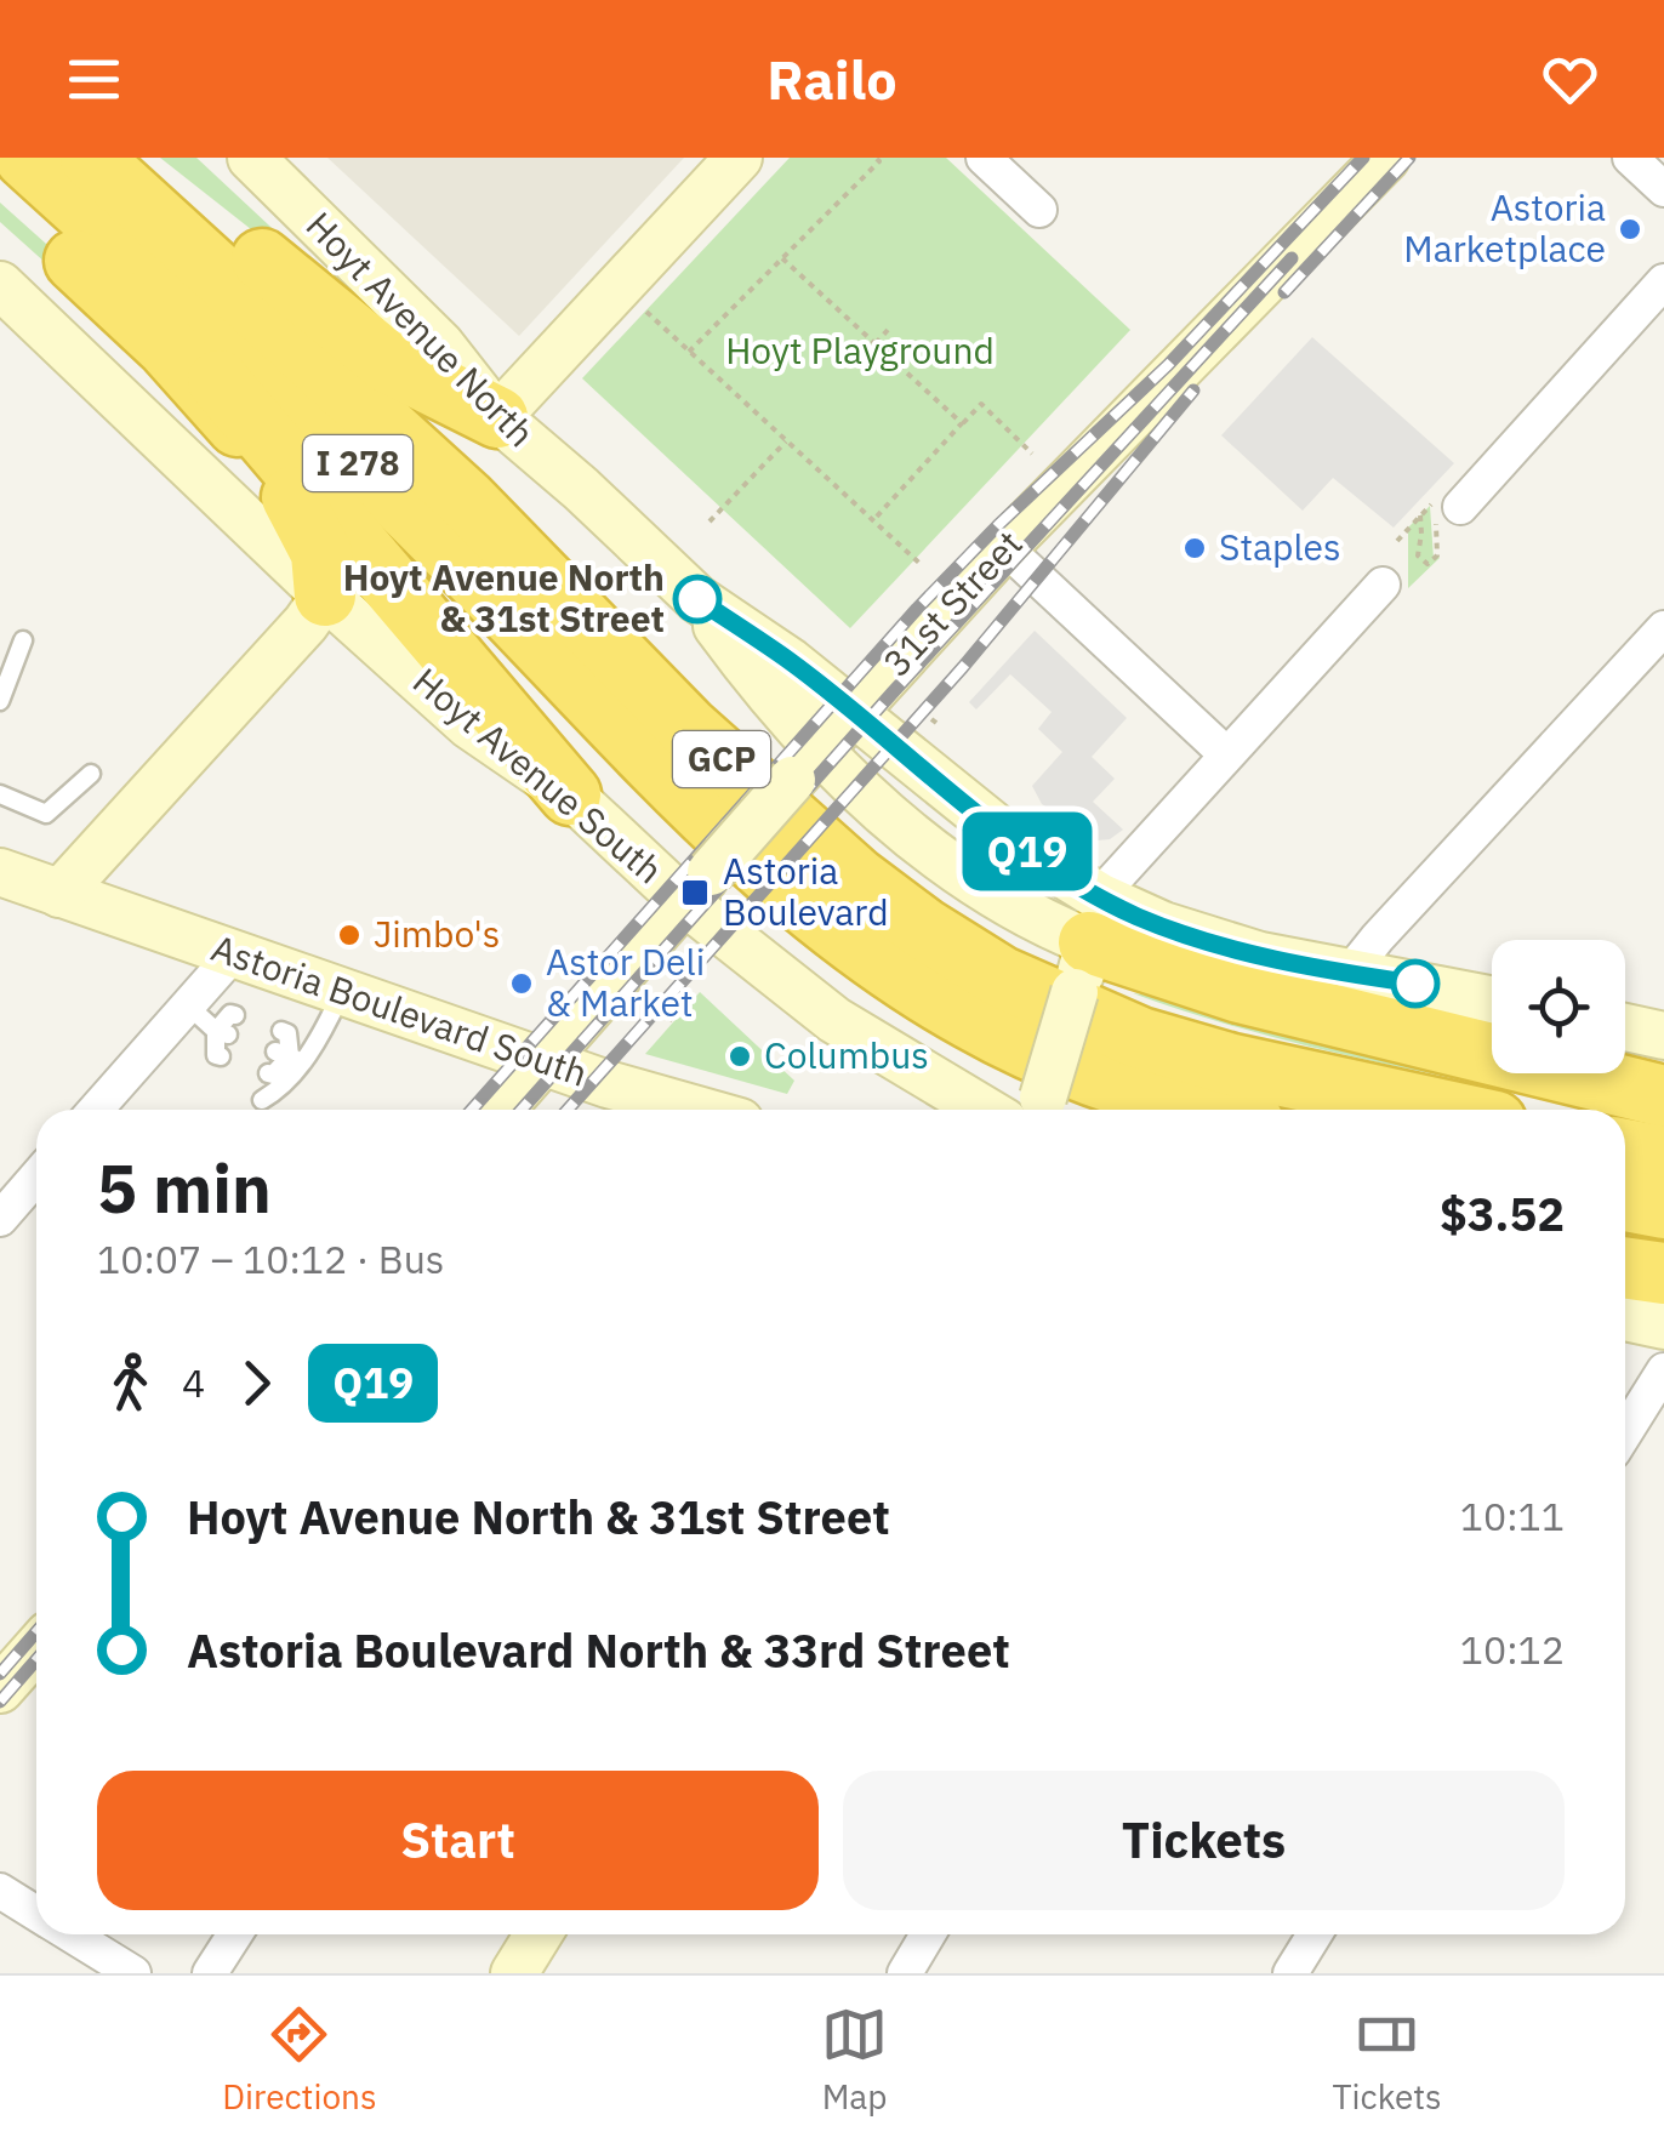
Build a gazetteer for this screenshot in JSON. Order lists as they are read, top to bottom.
{
  "streets": {
    "highway": ["I 278", "GCP"],
    "main road": [
      "Hoyt Avenue North",
      "31st Street",
      "Hoyt Avenue South",
      "Astoria Boulevard South"
    ]
  },
  "crossings": [
    ["Hoyt Avenue North", "31st Street"],
    ["31st Street", "Hoyt Avenue South"],
    ["31st Street", "Astoria Boulevard South"]
  ],
  "parks": ["Hoyt Playground"],
  "places": {
    "other": [
      "Astoria Marketplace",
      "Staples",
      "Hoyt Avenue North & 31st Street",
      "Jimbo's",
      "Astor Deli & Market",
      "Columbus"
    ],
    "transit": ["Astoria Boulevard"]
  },
  "lines": ["bus line Q19"],
  "page": {
    "header": "Railo",
    "on_map": "Q19",
    "heading": ["5 min", "10:07 – 10:12 · Bus", "$3.52"],
    "legs": ["4", "Q19"],
    "list": [
      {
        "name": "Hoyt Avenue North & 31st Street",
        "value": "10:11"
      },
      {
        "name": "Astoria Boulevard North & 33rd Street",
        "value": "10:12"
      }
    ],
    "buttons": ["Start", "Tickets"],
    "tabs": ["Directions", "Map", "Tickets"]
  }
}
